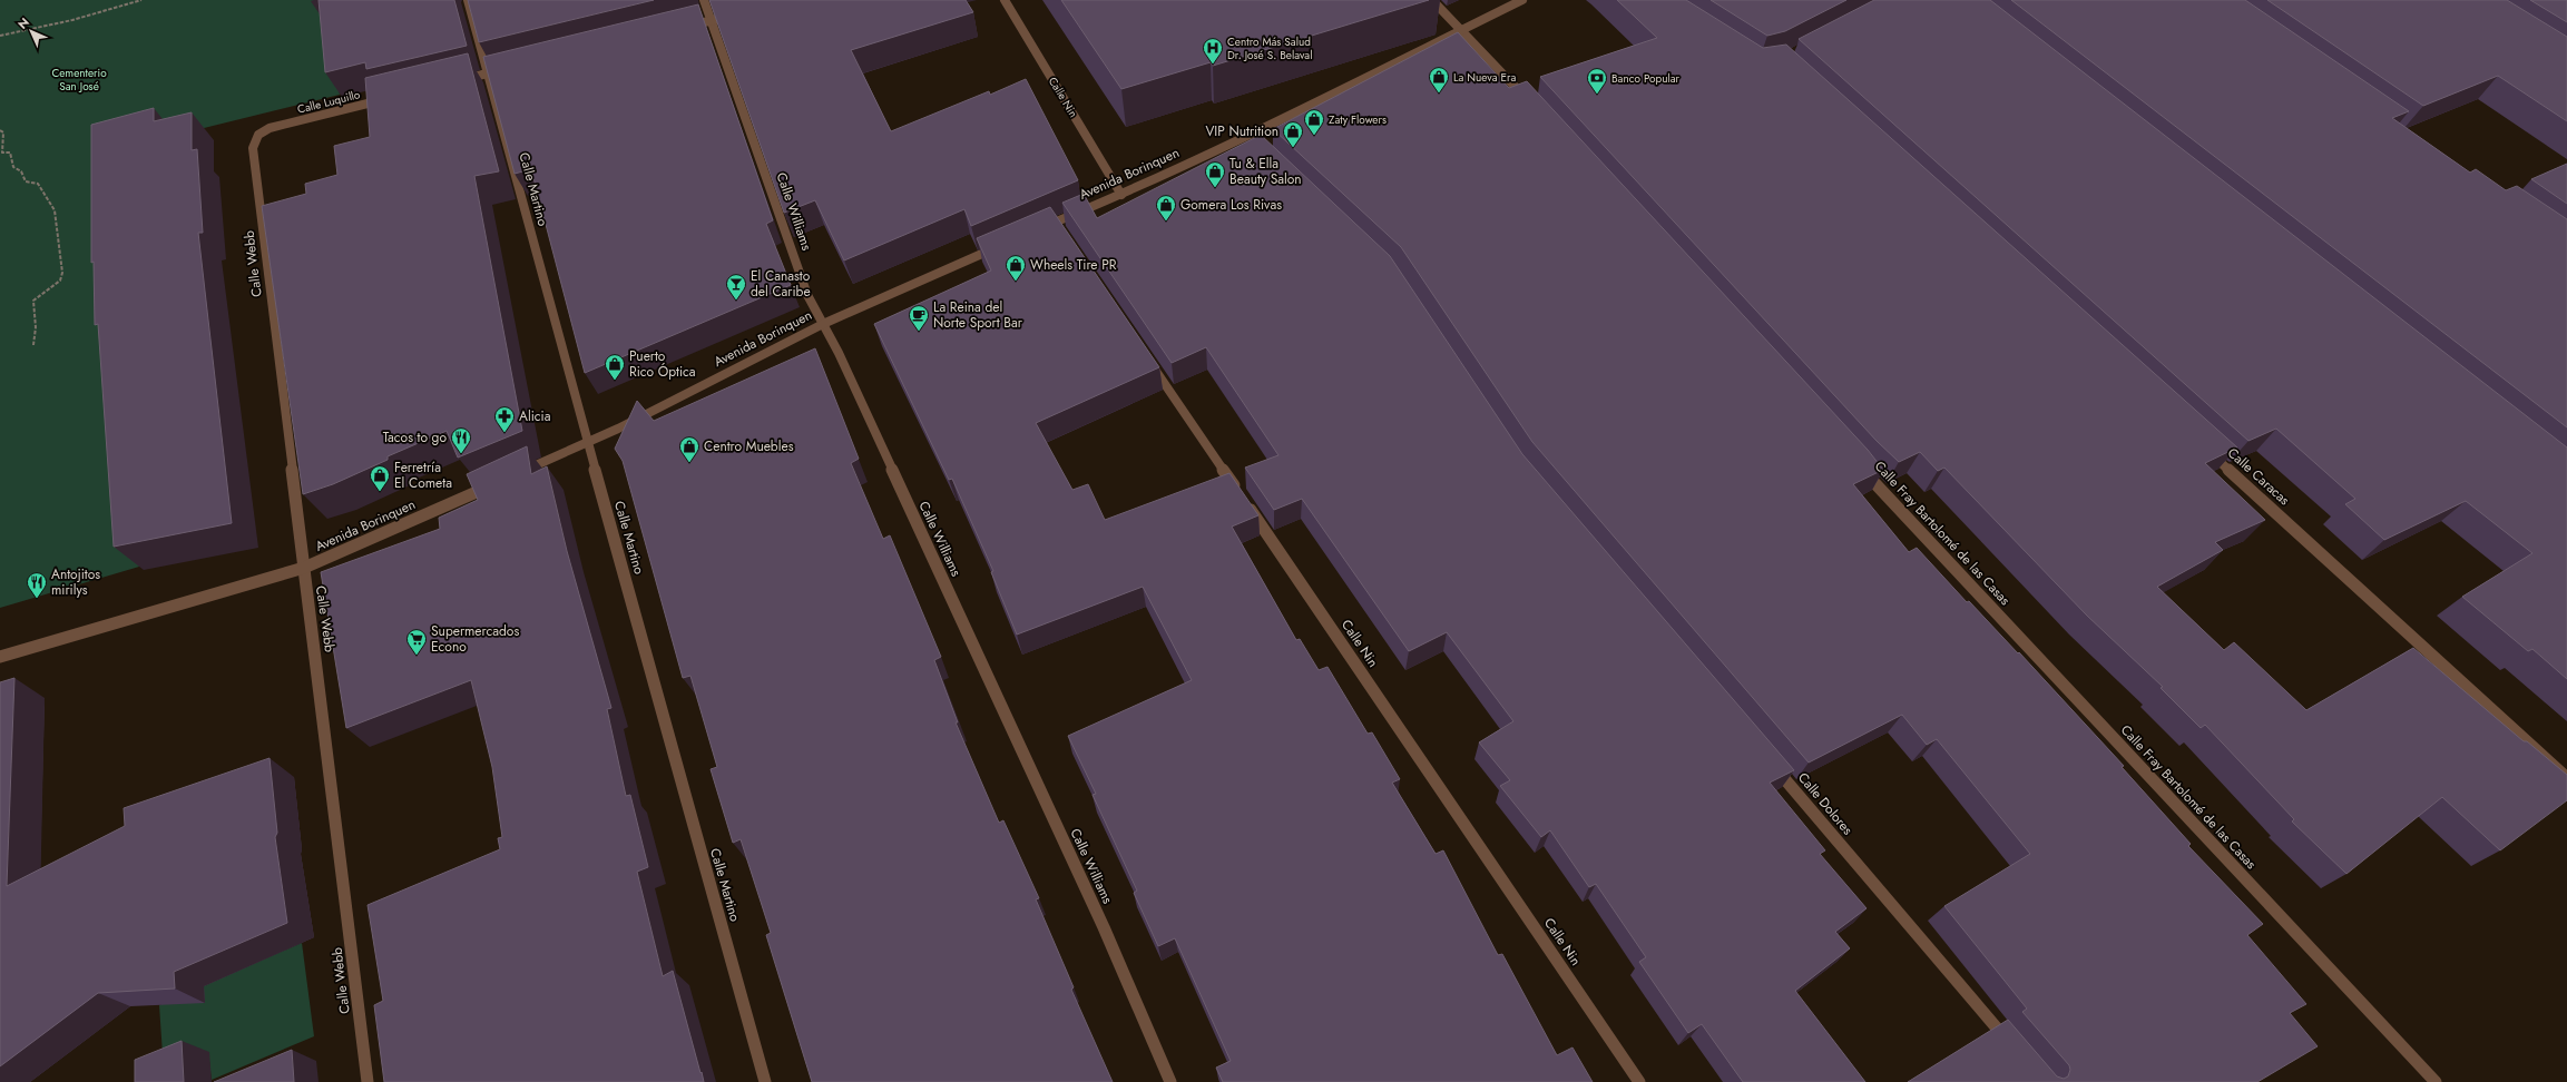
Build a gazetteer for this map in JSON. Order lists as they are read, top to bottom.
{
  "streets": {
    "street": [
      "Calle Nin",
      "Calle Luquillo",
      "Avenida Borinquen",
      "Calle Martino",
      "Calle Williams",
      "Calle Webb",
      "Calle Caracas",
      "Calle Fray Bartolomé de las Casas",
      "Calle Dolores"
    ]
  },
  "crossings": [
    ["Calle Nin", "Avenida Borinquen"],
    ["Calle Luquillo", "Calle Webb"],
    ["Avenida Borinquen", "Calle Martino"],
    ["Avenida Borinquen", "Calle Williams"],
    ["Avenida Borinquen", "Calle Webb"]
  ],
  "parks": ["Cementerio San José"],
  "places": {
    "hospital": ["Centro Más Salud Dr. José S. Belaval"],
    "shop": [
      "La Nueva Era",
      "Zaty Flowers",
      "VIP Nutrition",
      "Tu & Ella Beauty Salon",
      "Gomera Los Rivas",
      "Wheels Tire PR",
      "Puerto Rico Óptica",
      "Centro Muebles",
      "Ferretría El Cometa"
    ],
    "bank": ["Banco Popular"],
    "bar": ["El Canasto del Caribe"],
    "cafe": ["La Reina del Norte Sport Bar"],
    "pharmacy": ["Alicia"],
    "restaurant": ["Tacos to go", "Antojitos mirilys"],
    "supermarket": ["Supermercados Econo"]
  },
  "north": "top left"
}
